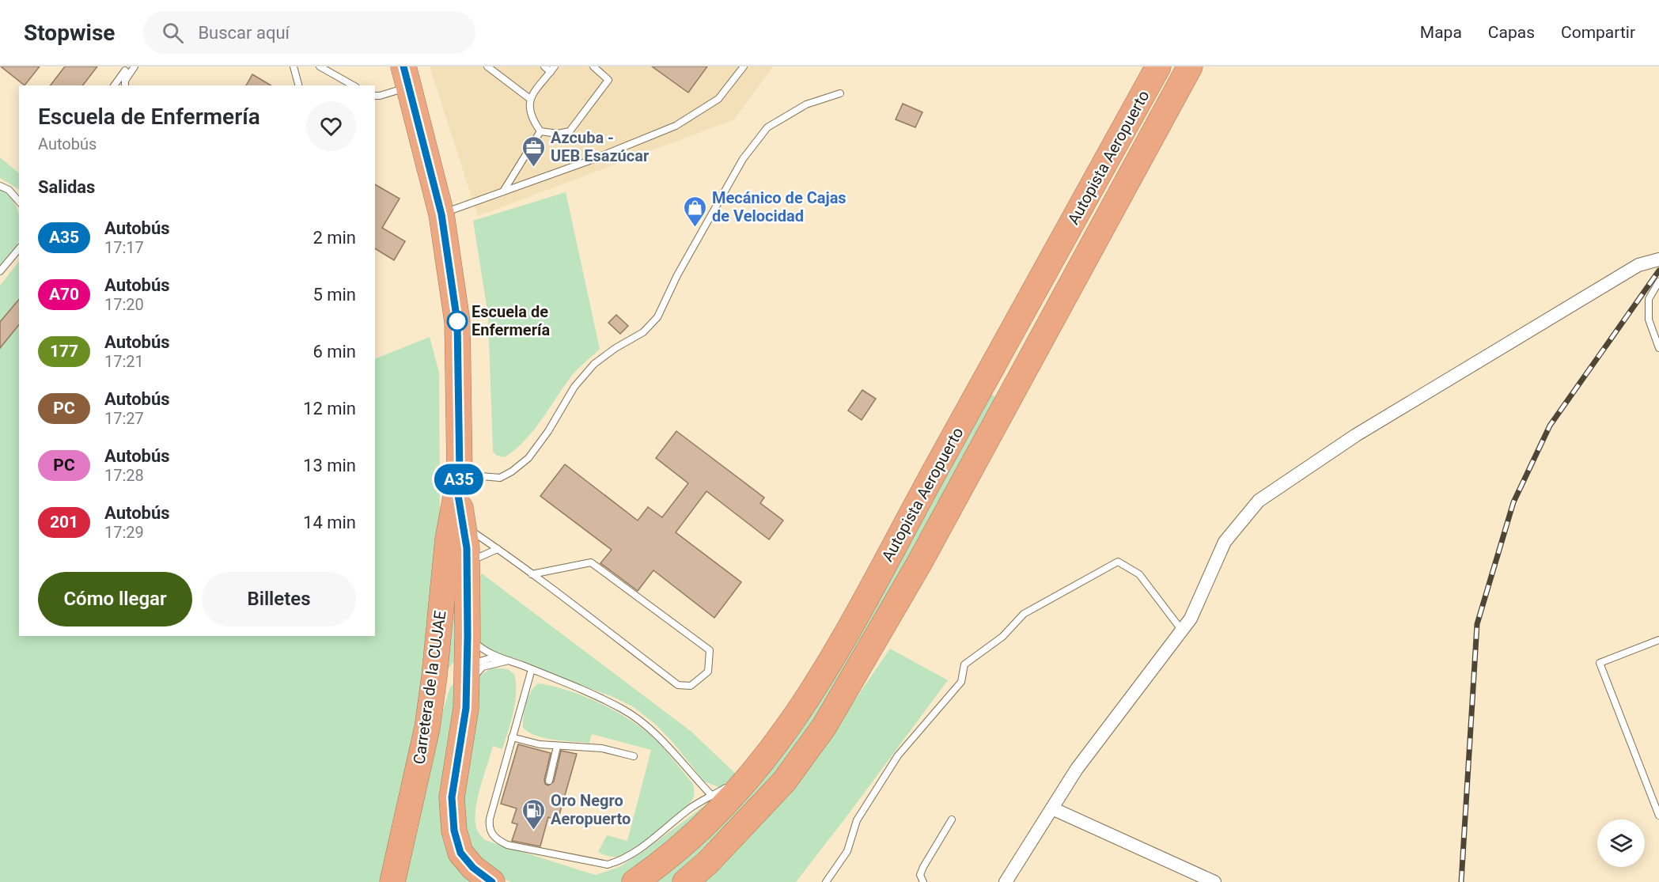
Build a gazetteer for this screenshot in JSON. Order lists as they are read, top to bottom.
{
  "streets": {
    "highway": ["Autopista Aeropuerto", "Carretera de la CUJAE"]
  },
  "places": {
    "office": ["Azcuba - UEB Esazúcar"],
    "shop": ["Mecánico de Cajas de Velocidad"],
    "other": ["Escuela de Enfermería"],
    "fuel station": ["Oro Negro Aeropuerto"]
  },
  "lines": ["bus line A35"],
  "page": {
    "header": "Stopwise",
    "search": "Buscar aquí",
    "nav": ["Mapa", "Capas", "Compartir"],
    "on_map": "A35",
    "heading": [
      ["Escuela de Enfermería", "Autobús"],
      "Salidas"
    ],
    "list": [
      {
        "mark": "A35",
        "name": "Autobús",
        "note": "17:17",
        "value": "2 min"
      },
      {
        "mark": "A70",
        "name": "Autobús",
        "note": "17:20",
        "value": "5 min"
      },
      {
        "mark": "177",
        "name": "Autobús",
        "note": "17:21",
        "value": "6 min"
      },
      {
        "mark": "PC",
        "name": "Autobús",
        "note": "17:27",
        "value": "12 min"
      },
      {
        "mark": "PC",
        "name": "Autobús",
        "note": "17:28",
        "value": "13 min"
      },
      {
        "mark": "201",
        "name": "Autobús",
        "note": "17:29",
        "value": "14 min"
      }
    ],
    "buttons": ["Cómo llegar", "Billetes"]
  }
}
